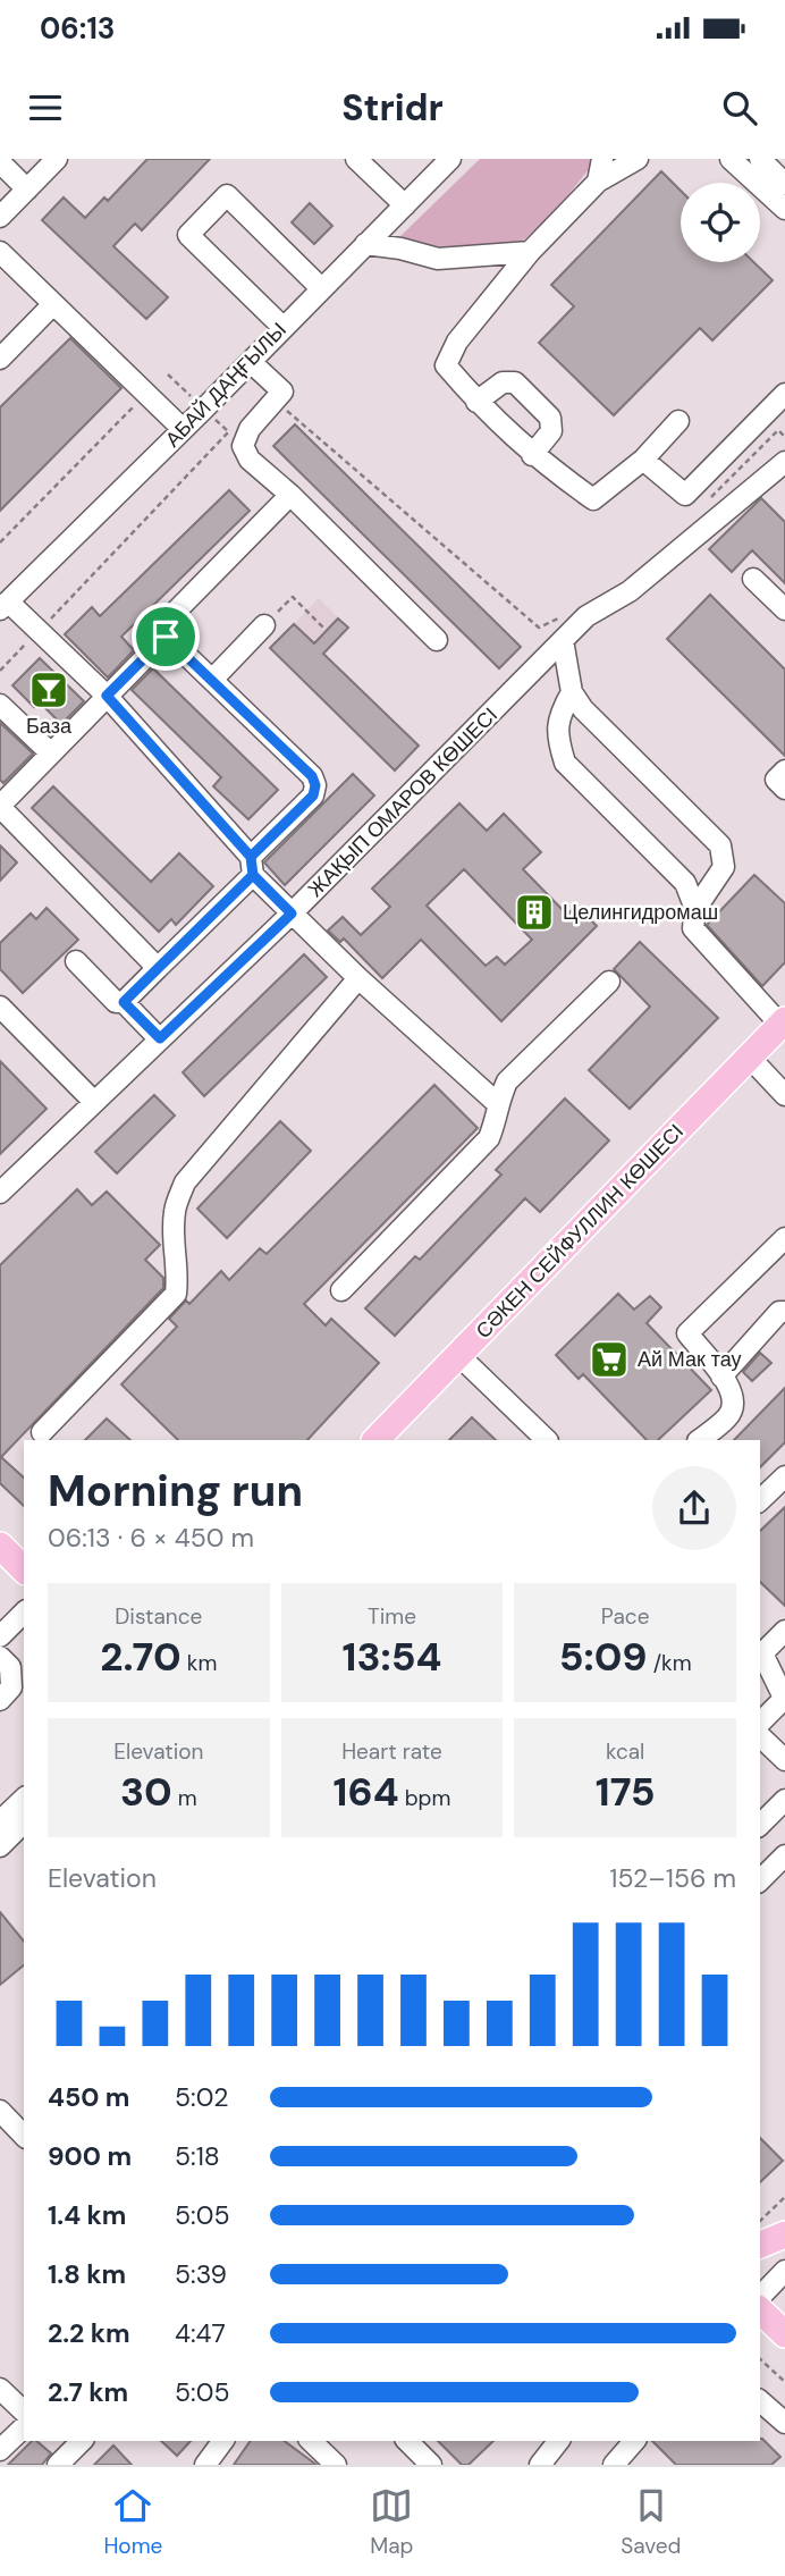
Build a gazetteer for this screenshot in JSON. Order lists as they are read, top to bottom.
{
  "streets": {
    "main road": ["СӘКЕН СЕЙФУЛЛИН КӨШЕСІ"],
    "street": ["АБАЙ ДАҢҒЫЛЫ", "ЖАҚЫП ОМАРОВ КӨШЕСІ"]
  },
  "places": {
    "bar": ["База"],
    "building": ["Целингидромаш"],
    "supermarket": ["Ай Мак тау"]
  },
  "page": {
    "status": "06:13",
    "header": "Stridr",
    "heading": ["Morning run", "06:13 · 6 × 450 m"],
    "stats": [
      ["Distance", "2.70 km"],
      ["Time", "13:54"],
      ["Pace", "5:09 /km"],
      ["Elevation", "30 m"],
      ["Heart rate", "164 bpm"],
      ["kcal", "175"]
    ],
    "chart": ["Elevation", "152–156 m"],
    "list": [
      {
        "name": "450 m",
        "note": "5:02"
      },
      {
        "name": "900 m",
        "note": "5:18"
      },
      {
        "name": "1.4 km",
        "note": "5:05"
      },
      {
        "name": "1.8 km",
        "note": "5:39"
      },
      {
        "name": "2.2 km",
        "note": "4:47"
      },
      {
        "name": "2.7 km",
        "note": "5:05"
      }
    ],
    "tabs": ["Home", "Map", "Saved"]
  }
}
